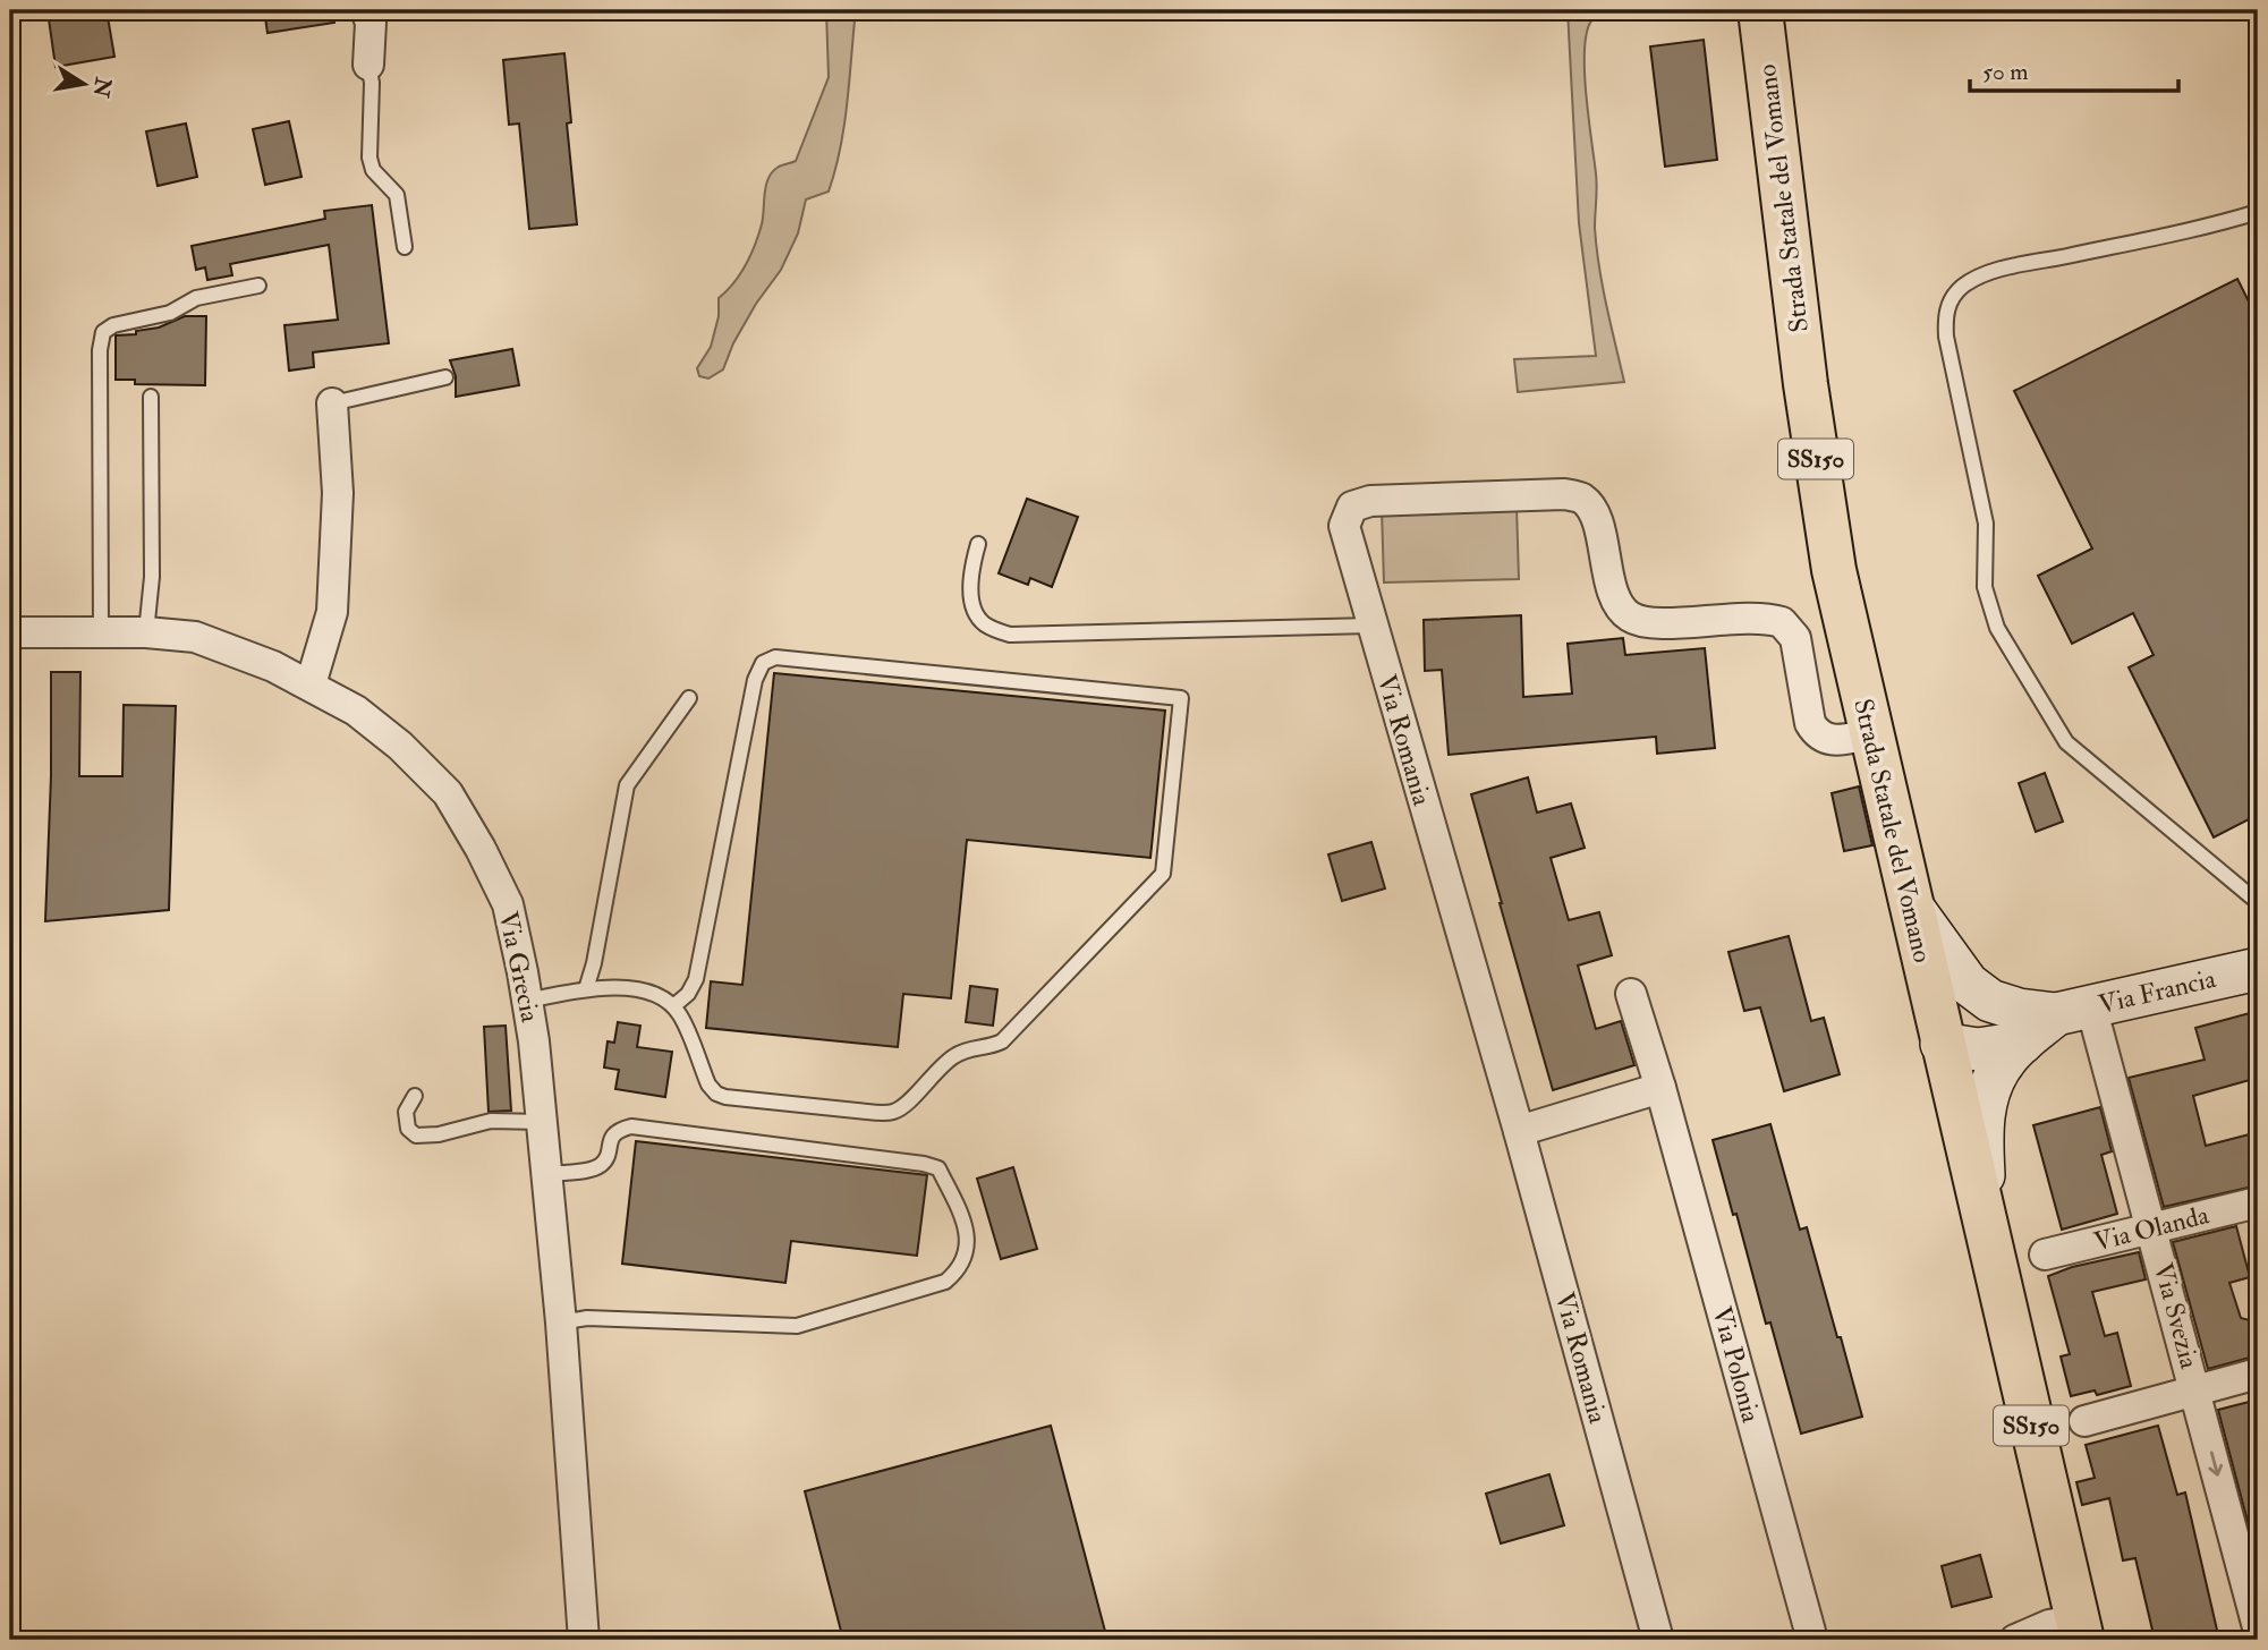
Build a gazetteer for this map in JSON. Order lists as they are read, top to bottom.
{
  "streets": {
    "main road": ["Strada Statale del Vomano", "SS150", "Via Francia"],
    "street": [
      "Via Romania",
      "Via Grecia",
      "Via Olanda",
      "Via Svezia",
      "Via Polonia"
    ]
  },
  "crossings": [
    ["Strada Statale del Vomano", "Via Romania"],
    ["Strada Statale del Vomano", "Via Francia"],
    ["Via Francia", "Via Svezia"],
    ["Via Olanda", "Via Svezia"]
  ],
  "one_way": ["Via Svezia"],
  "scale_bar": "50 m",
  "north": "right"
}
